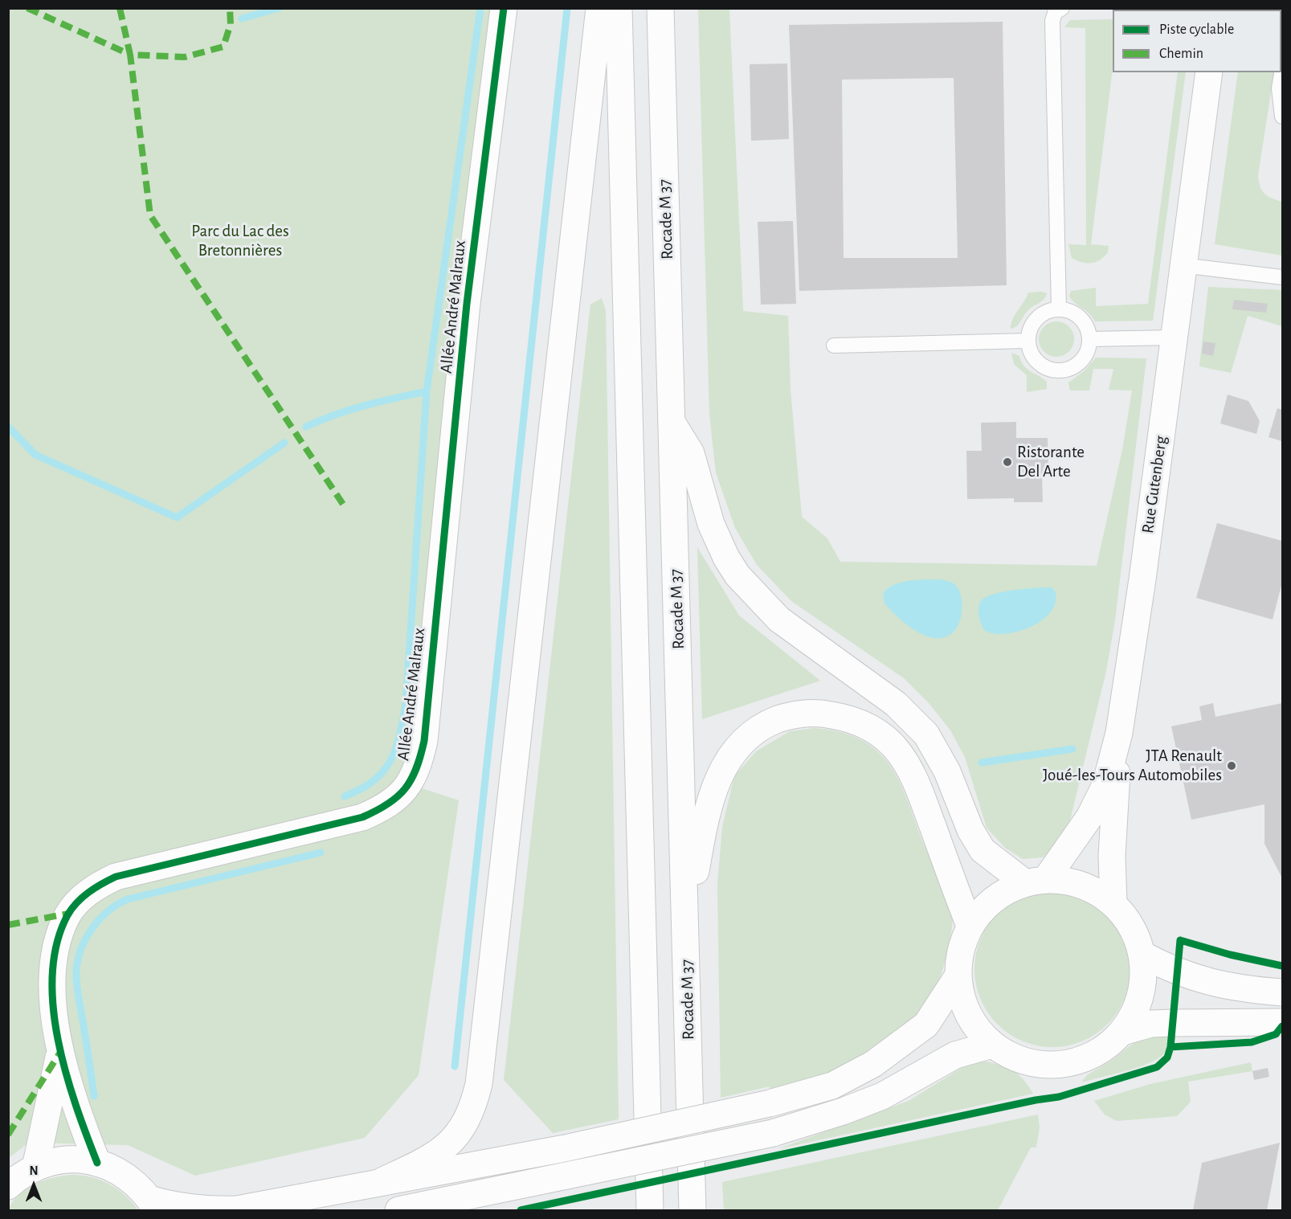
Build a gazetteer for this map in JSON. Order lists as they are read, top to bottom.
{
  "streets": {
    "main road": ["Rocade M 37", "Allée André Malraux", "Rue Gutenberg"]
  },
  "parks": ["Parc du Lac des Bretonnières"],
  "places": ["Ristorante Del Arte", "JTA Renault Joué-les-Tours Automobiles"],
  "legend": ["Piste cyclable", "Chemin"],
  "north": "top"
}
